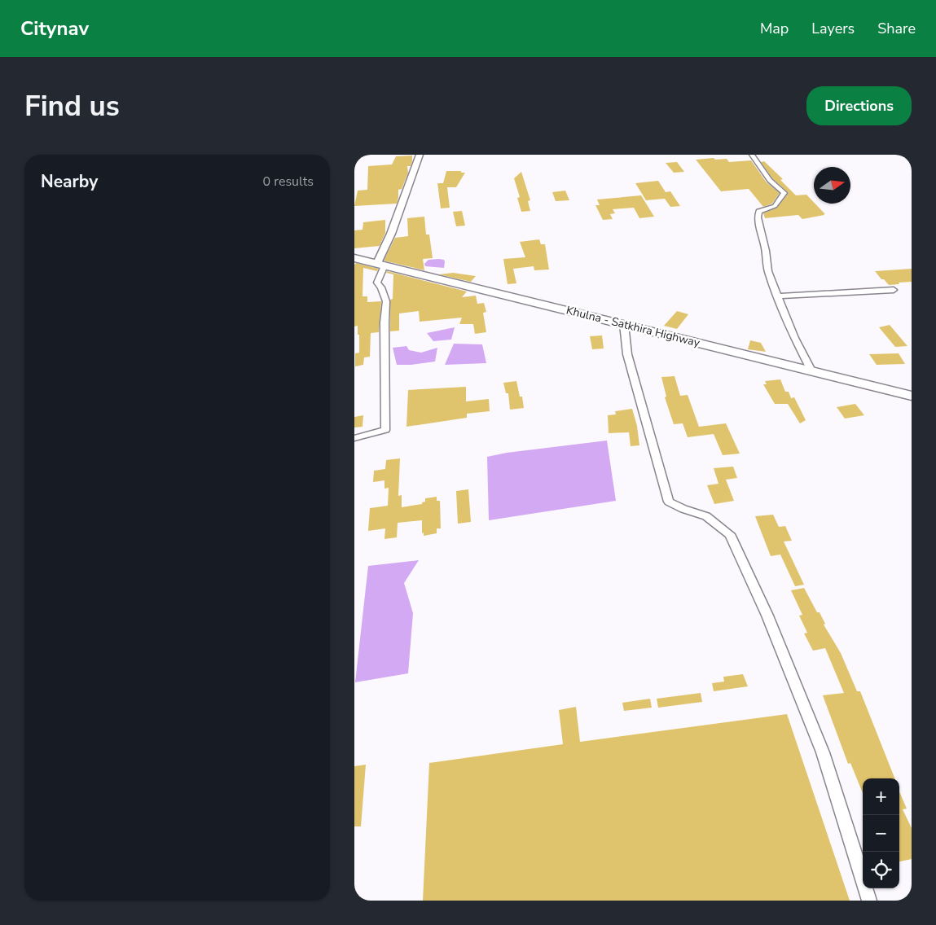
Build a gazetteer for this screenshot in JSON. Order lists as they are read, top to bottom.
{
  "streets": {
    "highway": ["Khulna - Satkhira Highway"]
  },
  "north": "right",
  "page": {
    "header": "Citynav",
    "nav": ["Map", "Layers", "Share"],
    "buttons": "Directions",
    "title": "Find us",
    "heading": ["Nearby", "0 results"],
    "map_buttons": ["+", "−"]
  }
}
